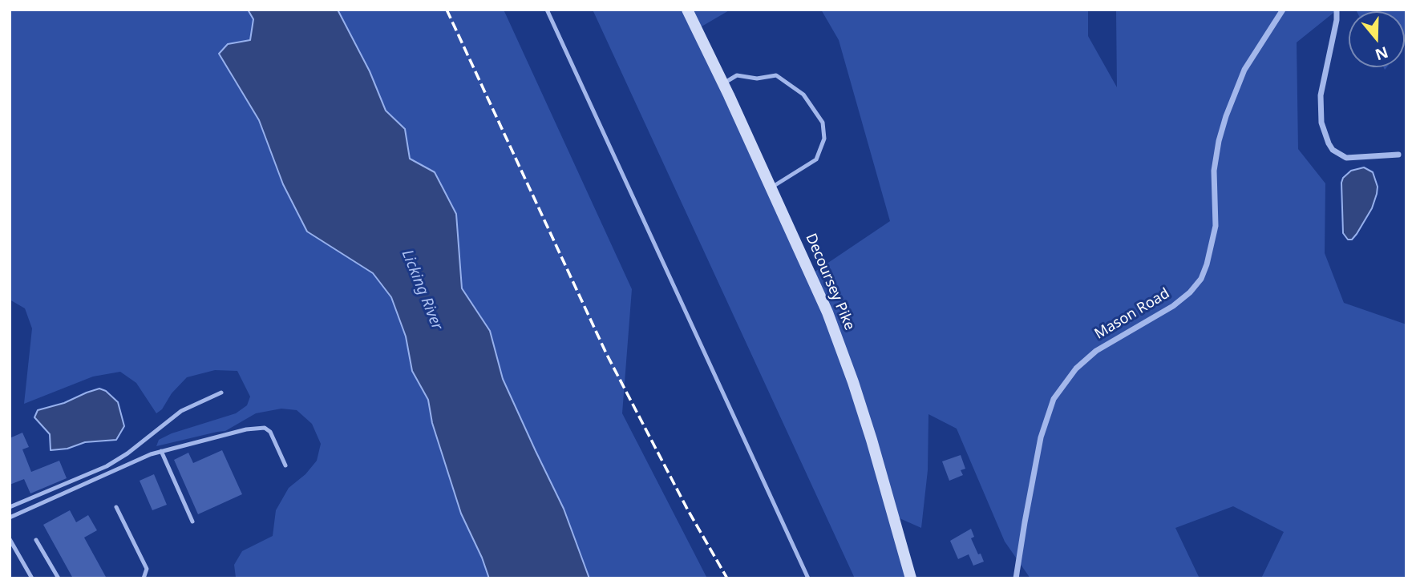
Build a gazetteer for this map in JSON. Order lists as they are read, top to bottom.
{
  "streets": {
    "main road": ["Decoursey Pike"],
    "street": ["Mason Road"]
  },
  "water": ["Licking River"],
  "north": "bottom"
}
